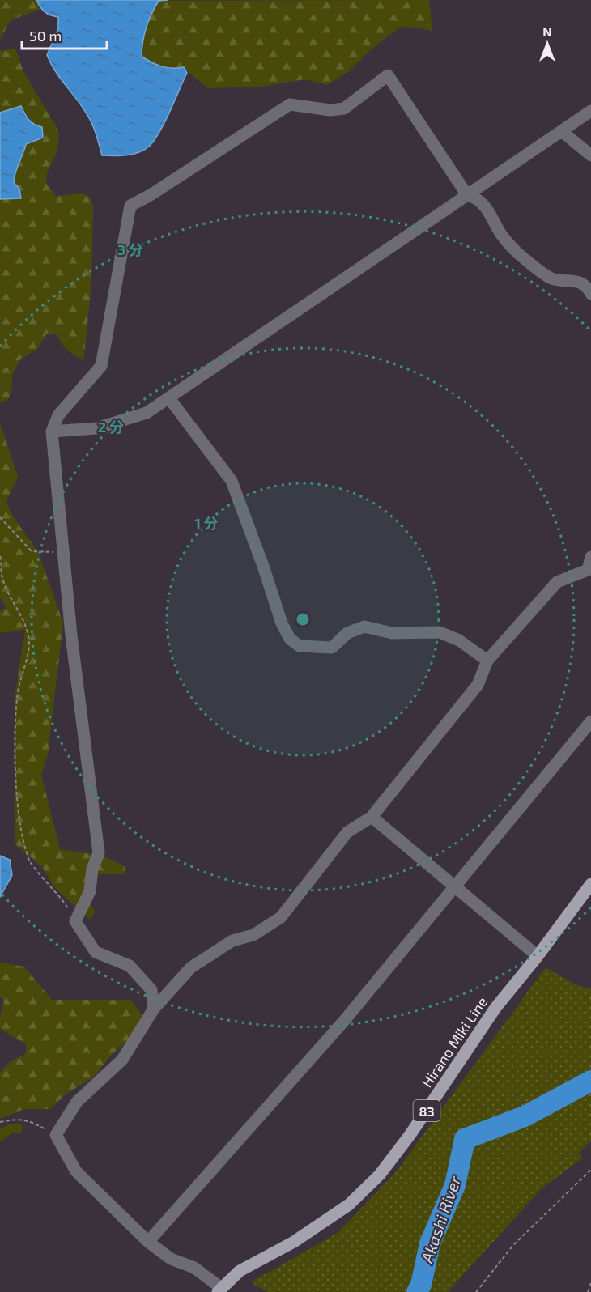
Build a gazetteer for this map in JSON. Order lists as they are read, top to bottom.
{
  "streets": {
    "main road": ["Hirano Miki Line", "83"]
  },
  "water": ["Akashi River"],
  "scale_bar": "50 m",
  "north": "top",
  "rings": ["3 分", "2 分", "1 分"]
}
